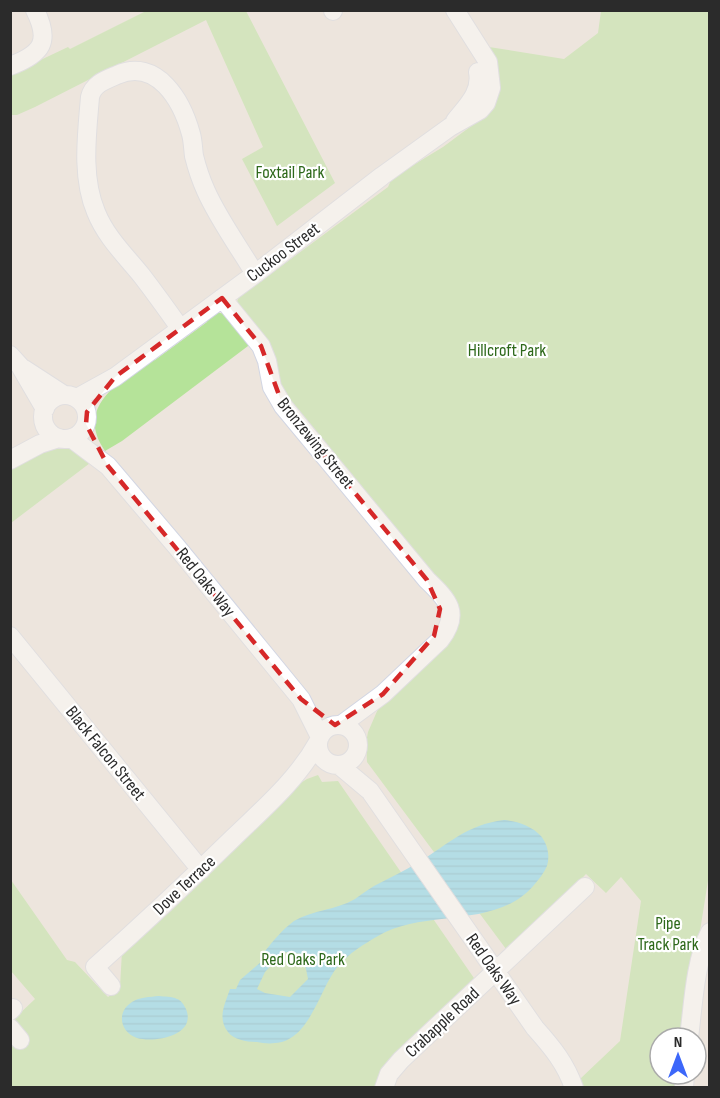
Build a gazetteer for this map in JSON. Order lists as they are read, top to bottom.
{
  "streets": {
    "street": [
      "Cuckoo Street",
      "Bronzewing Street",
      "Red Oaks Way",
      "Black Falcon Street",
      "Dove Terrace",
      "Crabapple Road"
    ]
  },
  "crossings": [
    ["Cuckoo Street", "Bronzewing Street"],
    ["Cuckoo Street", "Red Oaks Way"],
    ["Red Oaks Way", "Dove Terrace"],
    ["Red Oaks Way", "Crabapple Road"],
    ["Black Falcon Street", "Dove Terrace"]
  ],
  "parks": [
    "Foxtail Park",
    "Hillcroft Park",
    "Pipe Track Park",
    "Red Oaks Park"
  ],
  "north": "top"
}
